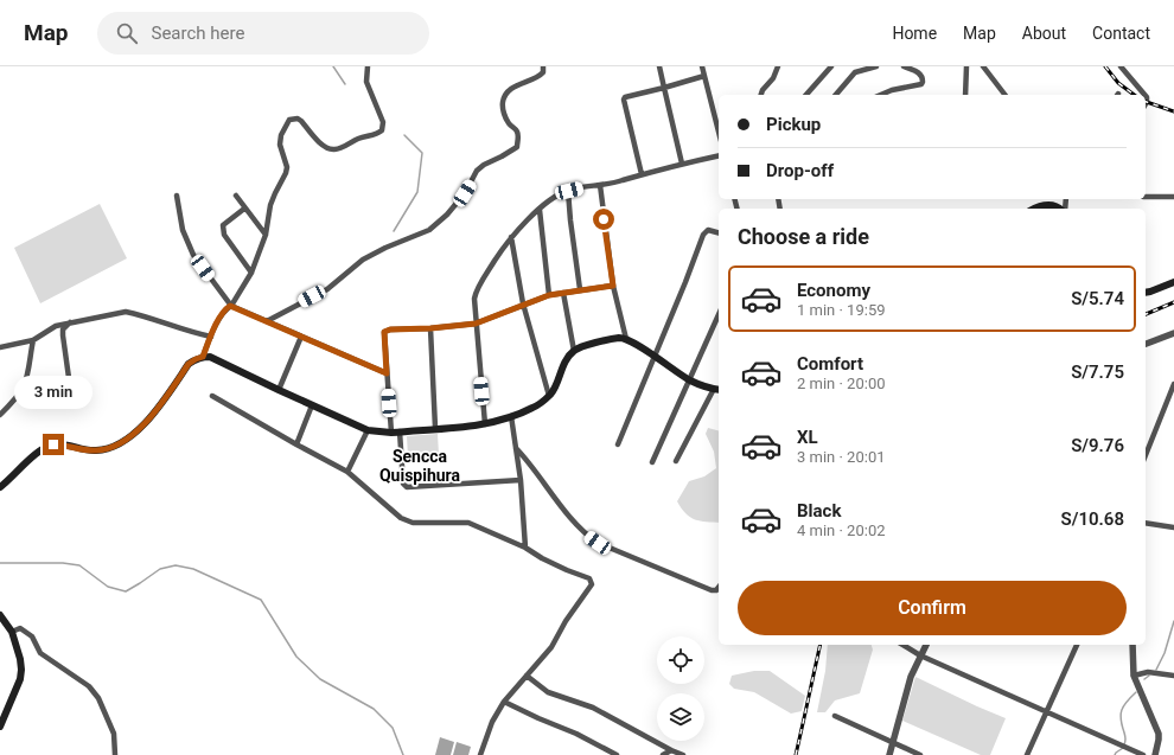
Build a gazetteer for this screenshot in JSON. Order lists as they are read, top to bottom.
{
  "districts": ["Sencca Quispihura"],
  "page": {
    "header": "Map",
    "search": "Search here",
    "nav": [
      "Home",
      "Map",
      "About",
      "Contact"
    ],
    "banner": ["Pickup", "Drop-off"],
    "heading": "Choose a ride",
    "list": [
      {
        "name": "Economy",
        "note": "1 min · 19:59",
        "value": "S/5.74"
      },
      {
        "name": "Comfort",
        "note": "2 min · 20:00",
        "value": "S/7.75"
      },
      {
        "name": "XL",
        "note": "3 min · 20:01",
        "value": "S/9.76"
      },
      {
        "name": "Black",
        "note": "4 min · 20:02",
        "value": "S/10.68"
      }
    ],
    "bubble": "3 min",
    "buttons": "Confirm"
  }
}
